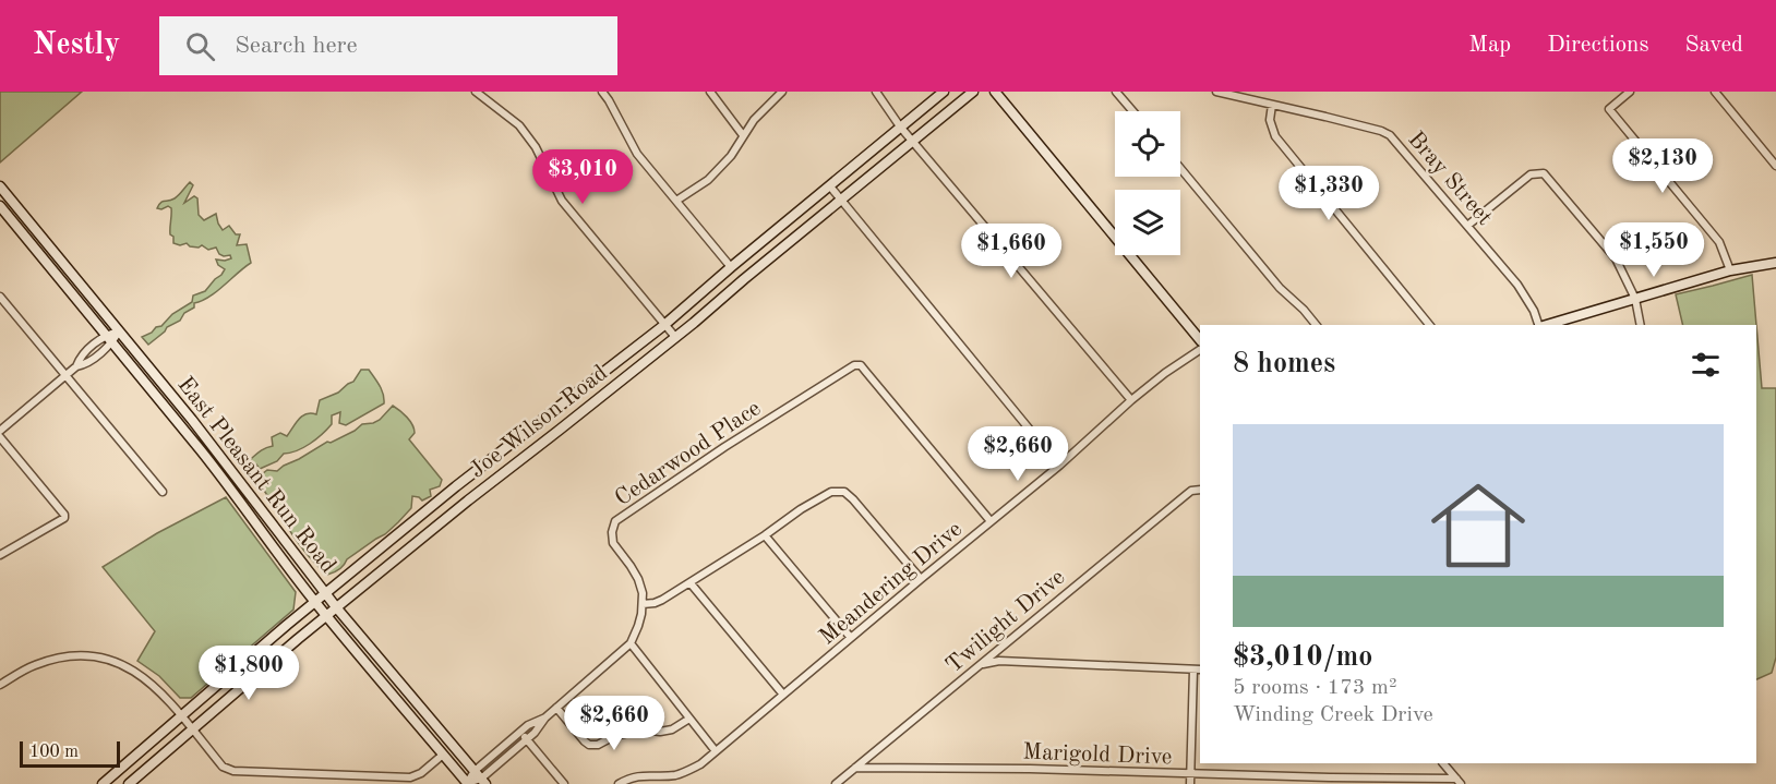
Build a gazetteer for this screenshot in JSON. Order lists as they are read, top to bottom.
{
  "streets": {
    "main road": ["Joe Wilson Road", "East Pleasant Run Road"],
    "street": [
      "Bray Street",
      "Cedarwood Place",
      "Meandering Drive",
      "Twilight Drive",
      "Marigold Drive"
    ]
  },
  "crossings": [
    ["Joe Wilson Road", "East Pleasant Run Road"],
    ["Cedarwood Place", "Meandering Drive"],
    ["Twilight Drive", "Marigold Drive"]
  ],
  "scale_bar": "100 m",
  "page": {
    "header": "Nestly",
    "search": "Search here",
    "nav": ["Map", "Directions", "Saved"],
    "price": [
      "$2,130",
      "$3,010",
      "$1,330",
      "$1,550",
      "$1,660",
      "$2,660",
      "$1,800",
      "$2,660"
    ],
    "heading": "8 homes",
    "list": [
      {
        "name": "$3,010/mo",
        "note": "5 rooms · 173 m² · Winding Creek Drive"
      }
    ],
    "scale": "100 m"
  }
}
